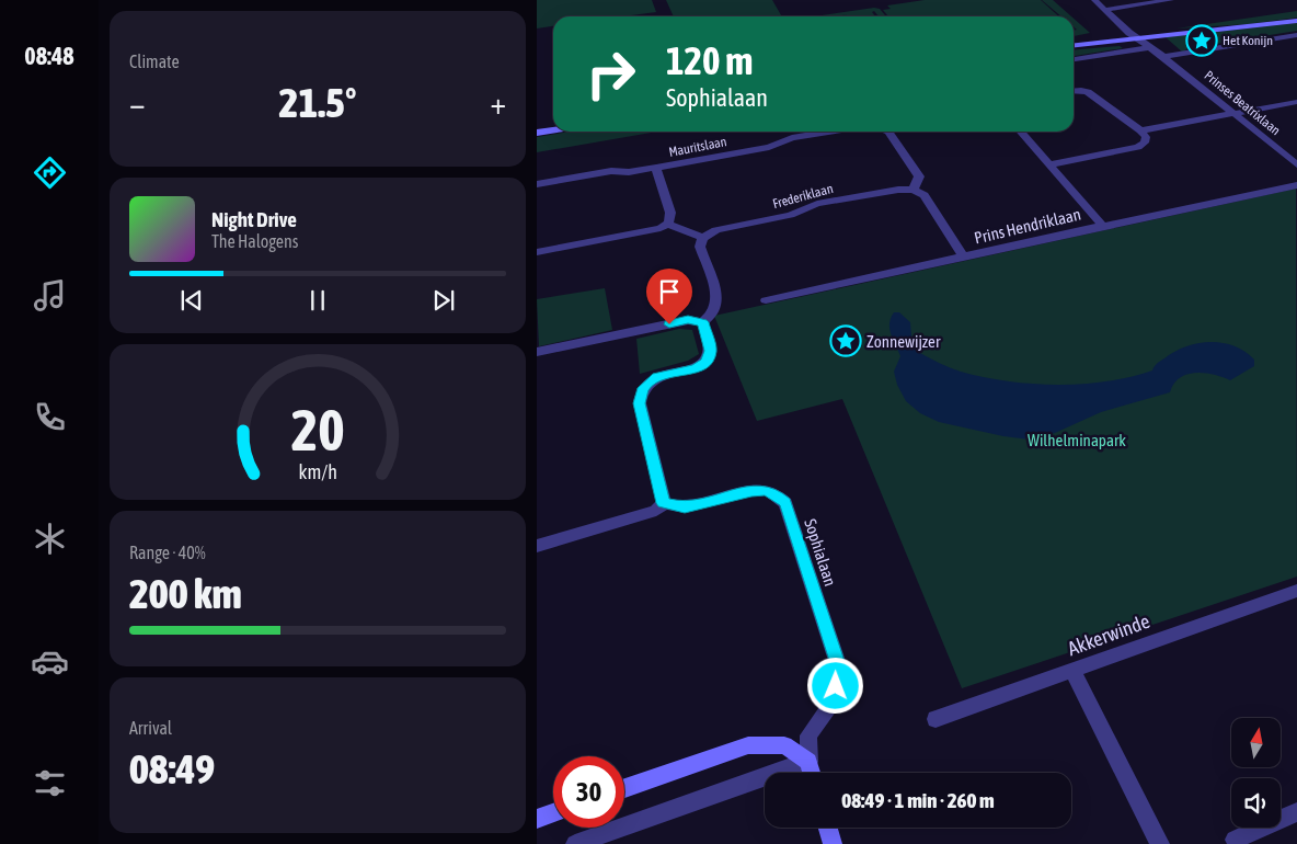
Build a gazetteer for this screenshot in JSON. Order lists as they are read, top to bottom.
{
  "streets": {
    "street": [
      "Prinses Beatrixlaan",
      "Mauritslaan",
      "Frederiklaan",
      "Prins Hendriklaan",
      "Sophialaan",
      "Akkerwinde"
    ]
  },
  "parks": ["Wilhelminapark"],
  "places": {
    "place": ["Het Konijn", "Zonnewijzer"]
  },
  "north": "top",
  "page": {
    "tabs": "08:48",
    "tile": [
      "Climate",
      ["Range · 40%", "200 km"],
      ["Arrival", "08:49"]
    ],
    "turn": ["120 m", "Sophialaan"],
    "heat": ["−", "21.5°", "+"],
    "song": ["Night Drive", "The Halogens"],
    "limit": "30",
    "trip": "08:49 · 1 min · 260 m",
    "gauge": ["20", "km/h"]
  }
}
